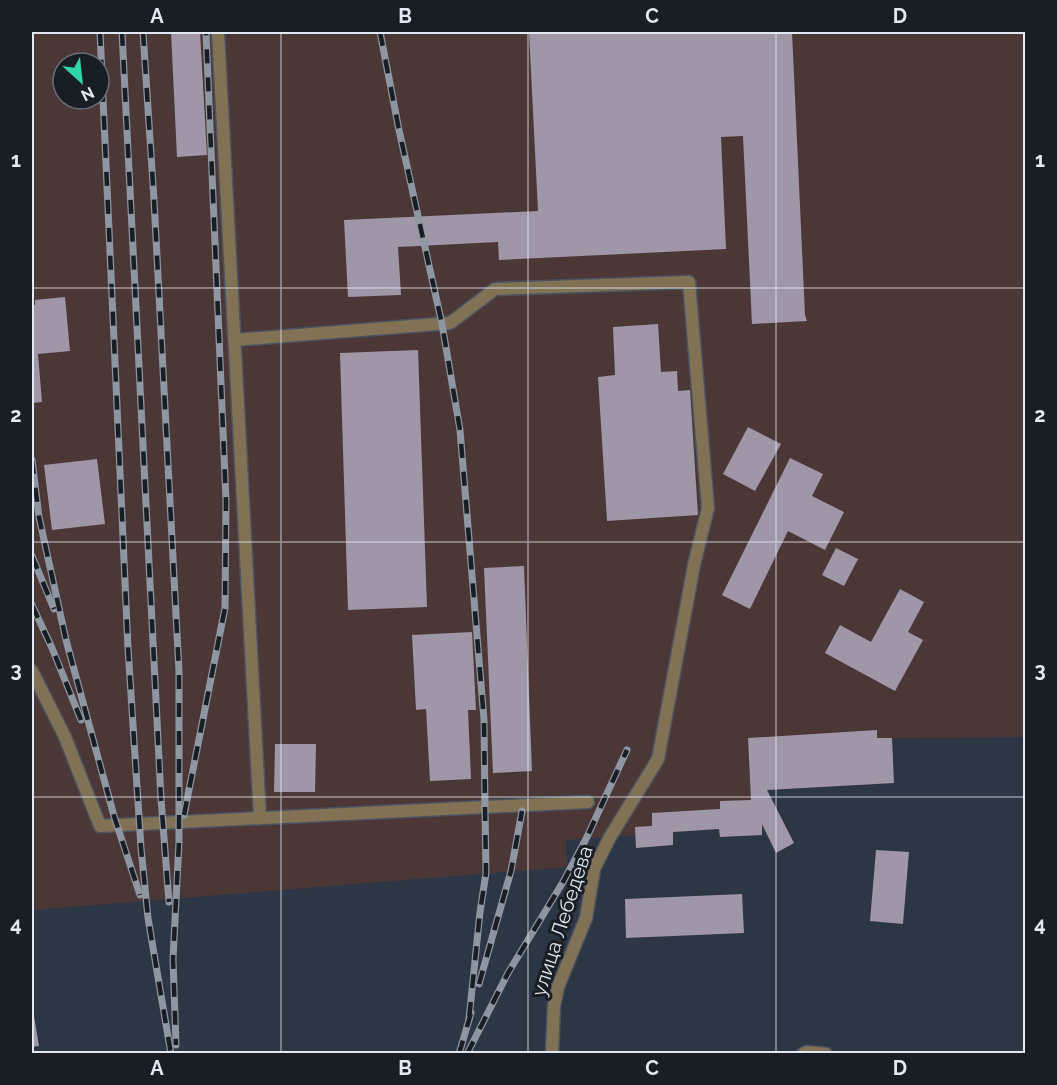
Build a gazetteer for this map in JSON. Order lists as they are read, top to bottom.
{
  "streets": {
    "street": ["улица Лебедева"]
  },
  "north": "bottom right",
  "grid": {
    "columns": [
      "A",
      "B",
      "C",
      "D"
    ],
    "rows": [
      "1",
      "2",
      "3",
      "4"
    ]
  }
}
